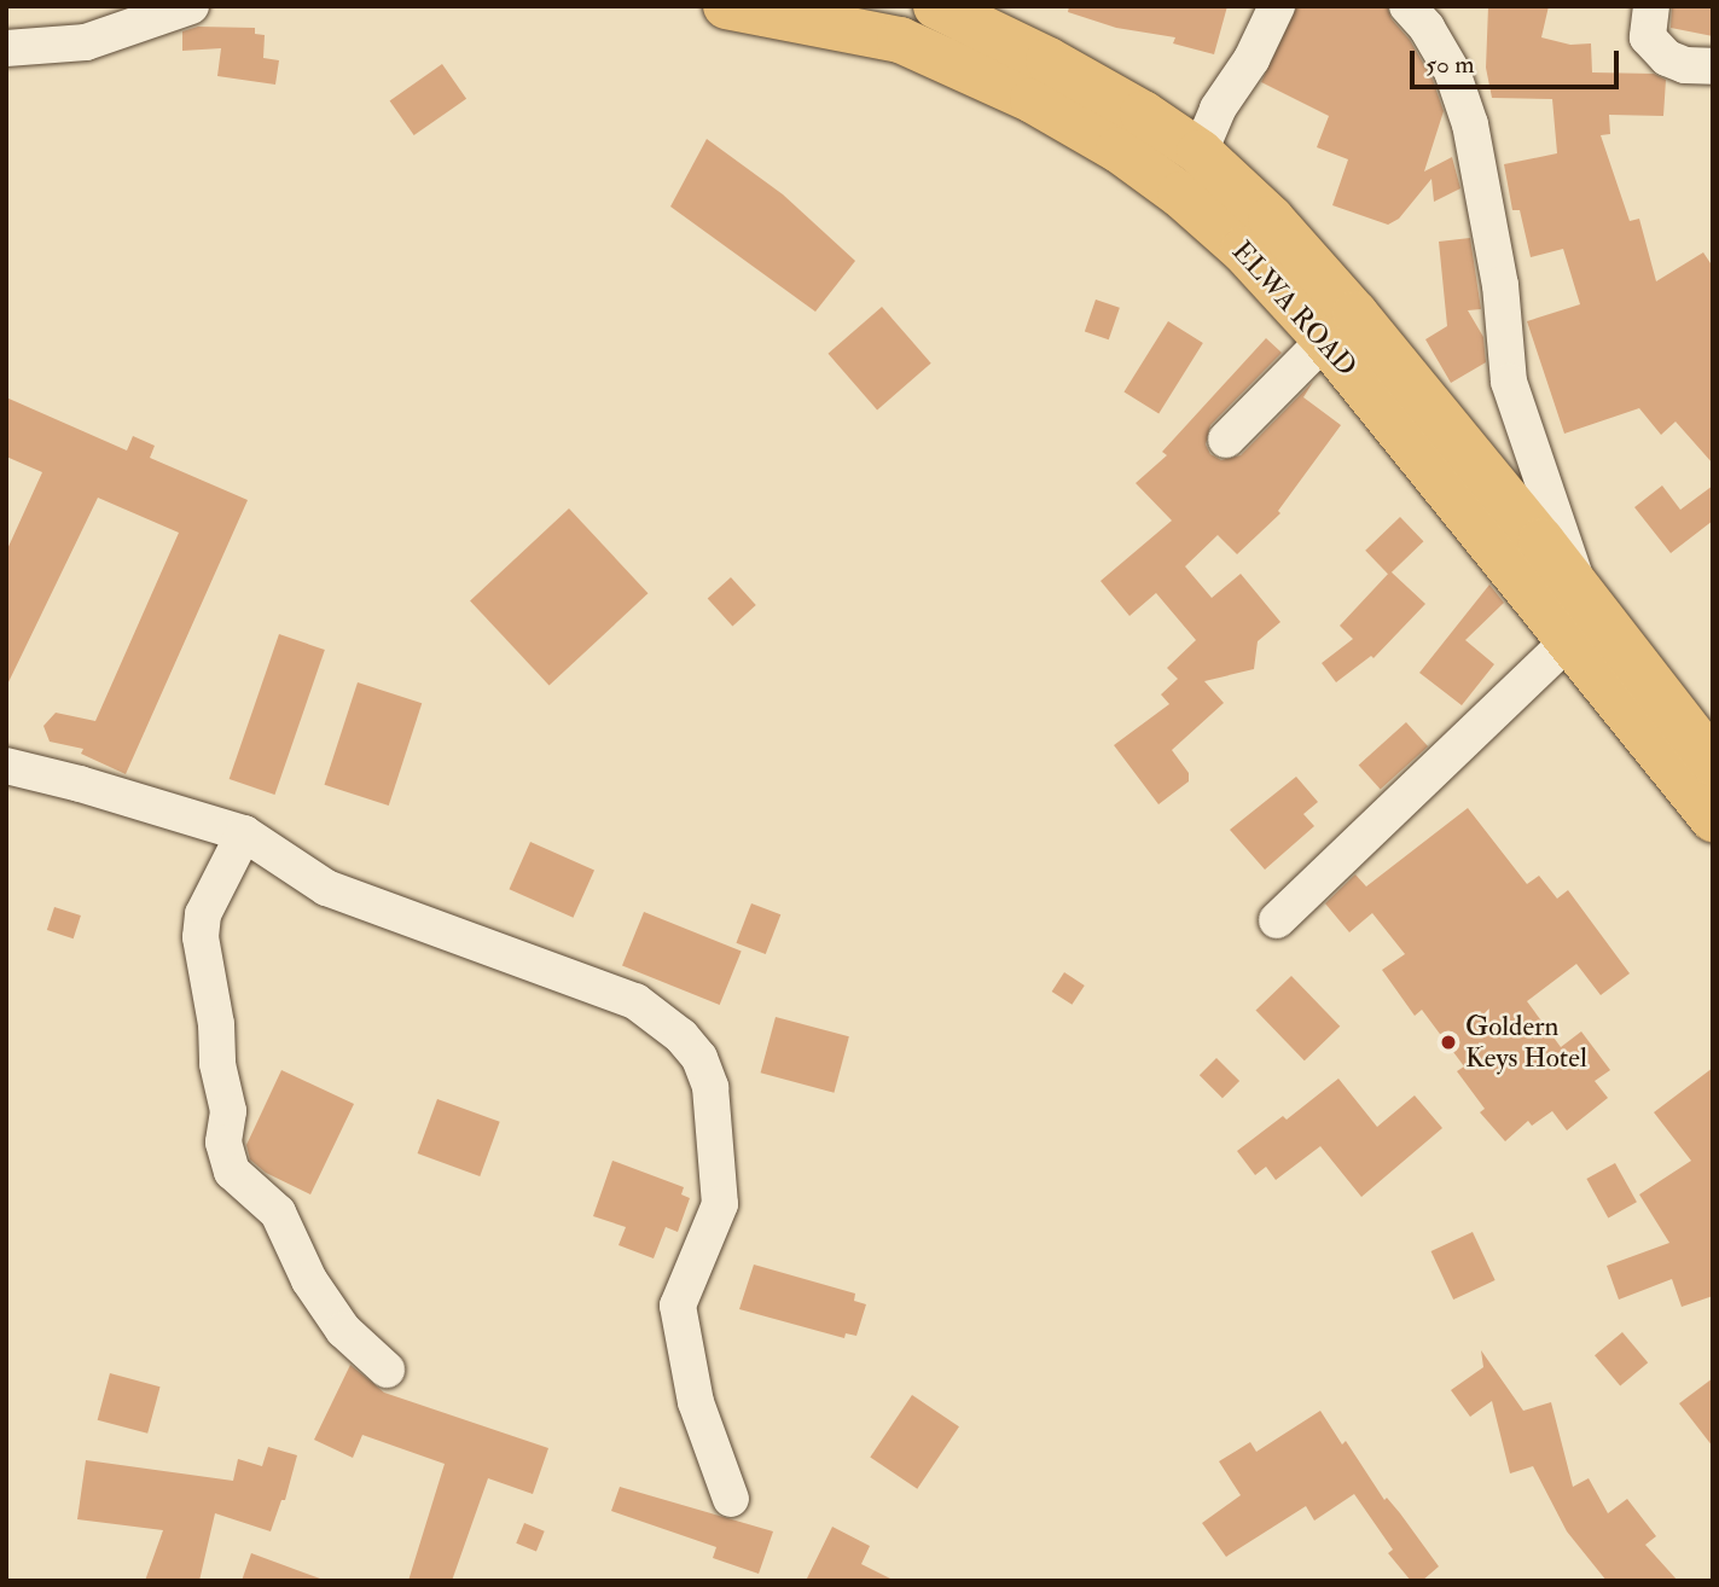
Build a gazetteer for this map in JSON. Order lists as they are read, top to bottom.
{
  "streets": {
    "main road": ["ELWA ROAD"]
  },
  "places": ["Goldern Keys Hotel"],
  "scale_bar": "50 m"
}
